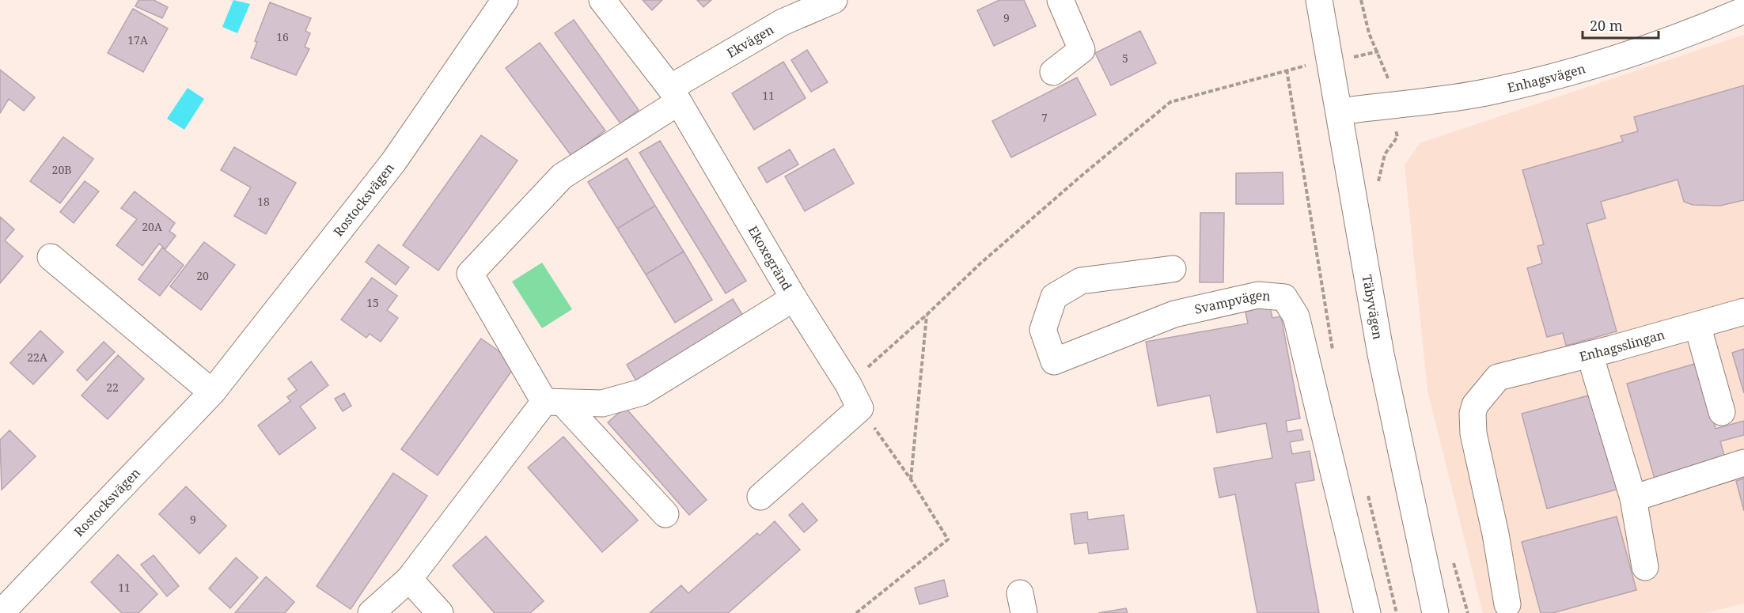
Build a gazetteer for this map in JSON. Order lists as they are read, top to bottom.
{
  "streets": {
    "street": [
      "Ekvägen",
      "Enhagsvägen",
      "Rostocksvägen",
      "Ekoxegränd",
      "Svampvägen",
      "Täbyvägen",
      "Enhagsslingan"
    ]
  },
  "crossings": [
    ["Ekvägen", "Ekoxegränd"],
    ["Enhagsvägen", "Täbyvägen"]
  ],
  "house_numbers": [
    "9",
    "16",
    "17A",
    "5",
    "11",
    "7",
    "20B",
    "18",
    "20A",
    "20",
    "15",
    "22A",
    "22",
    "9",
    "11"
  ],
  "scale_bar": "20 m"
}
